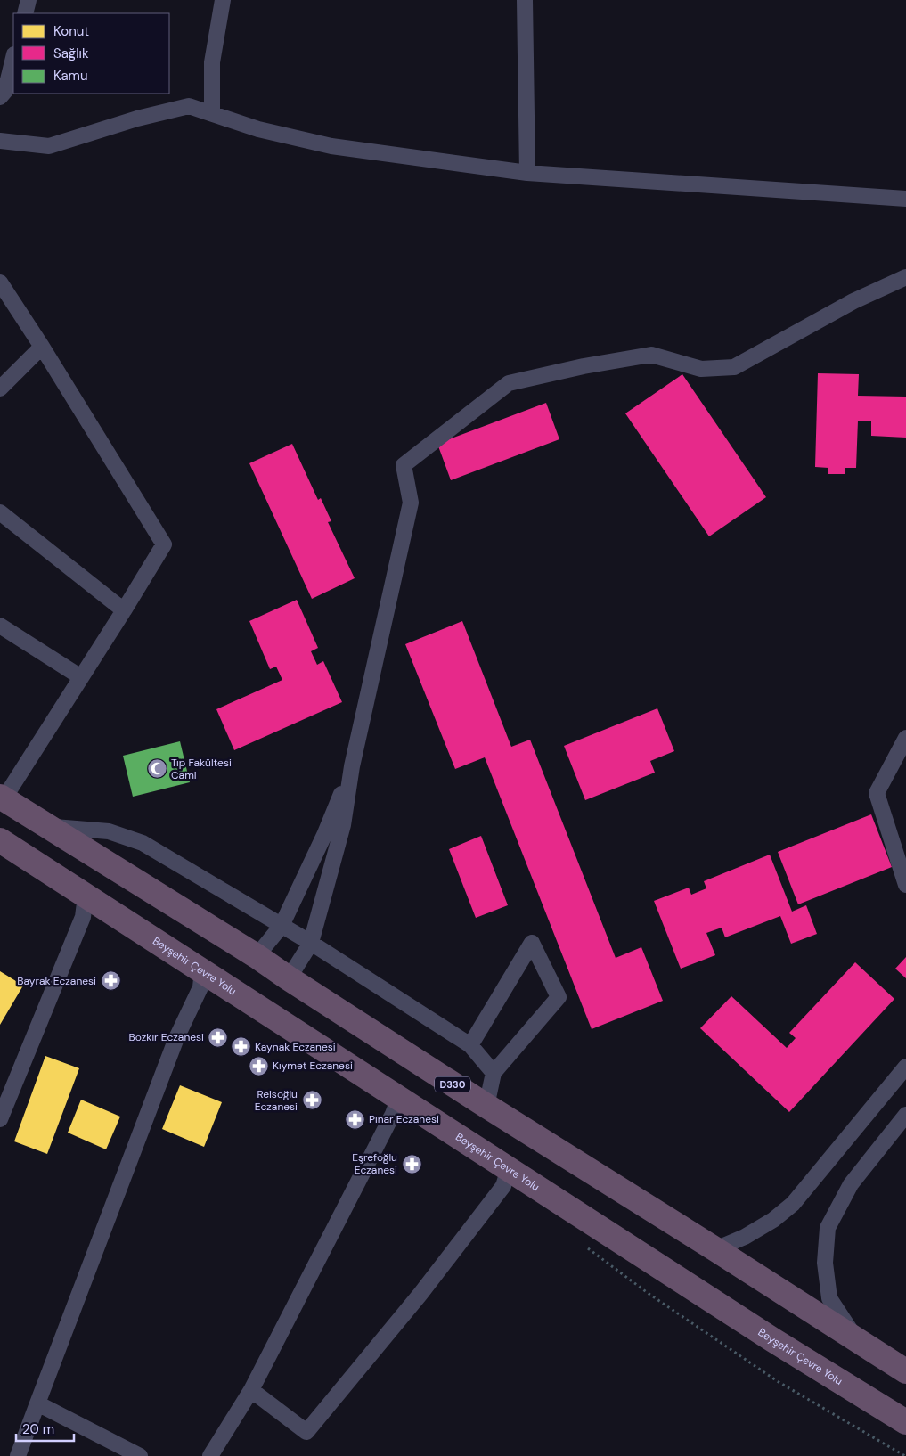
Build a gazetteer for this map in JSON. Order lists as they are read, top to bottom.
{
  "streets": {
    "highway": ["Beyşehir Çevre Yolu", "D330"]
  },
  "places": {
    "mosque": ["Tıp Fakültesi Cami"],
    "pharmacy": [
      "Bayrak Eczanesi",
      "Bozkır Eczanesi",
      "Kaynak Eczanesi",
      "Kıymet Eczanesi",
      "Reisoğlu Eczanesi",
      "Pınar Eczanesi",
      "Eşrefoğlu Eczanesi"
    ]
  },
  "legend": ["Konut", "Sağlık", "Kamu"],
  "scale_bar": "20 m"
}
